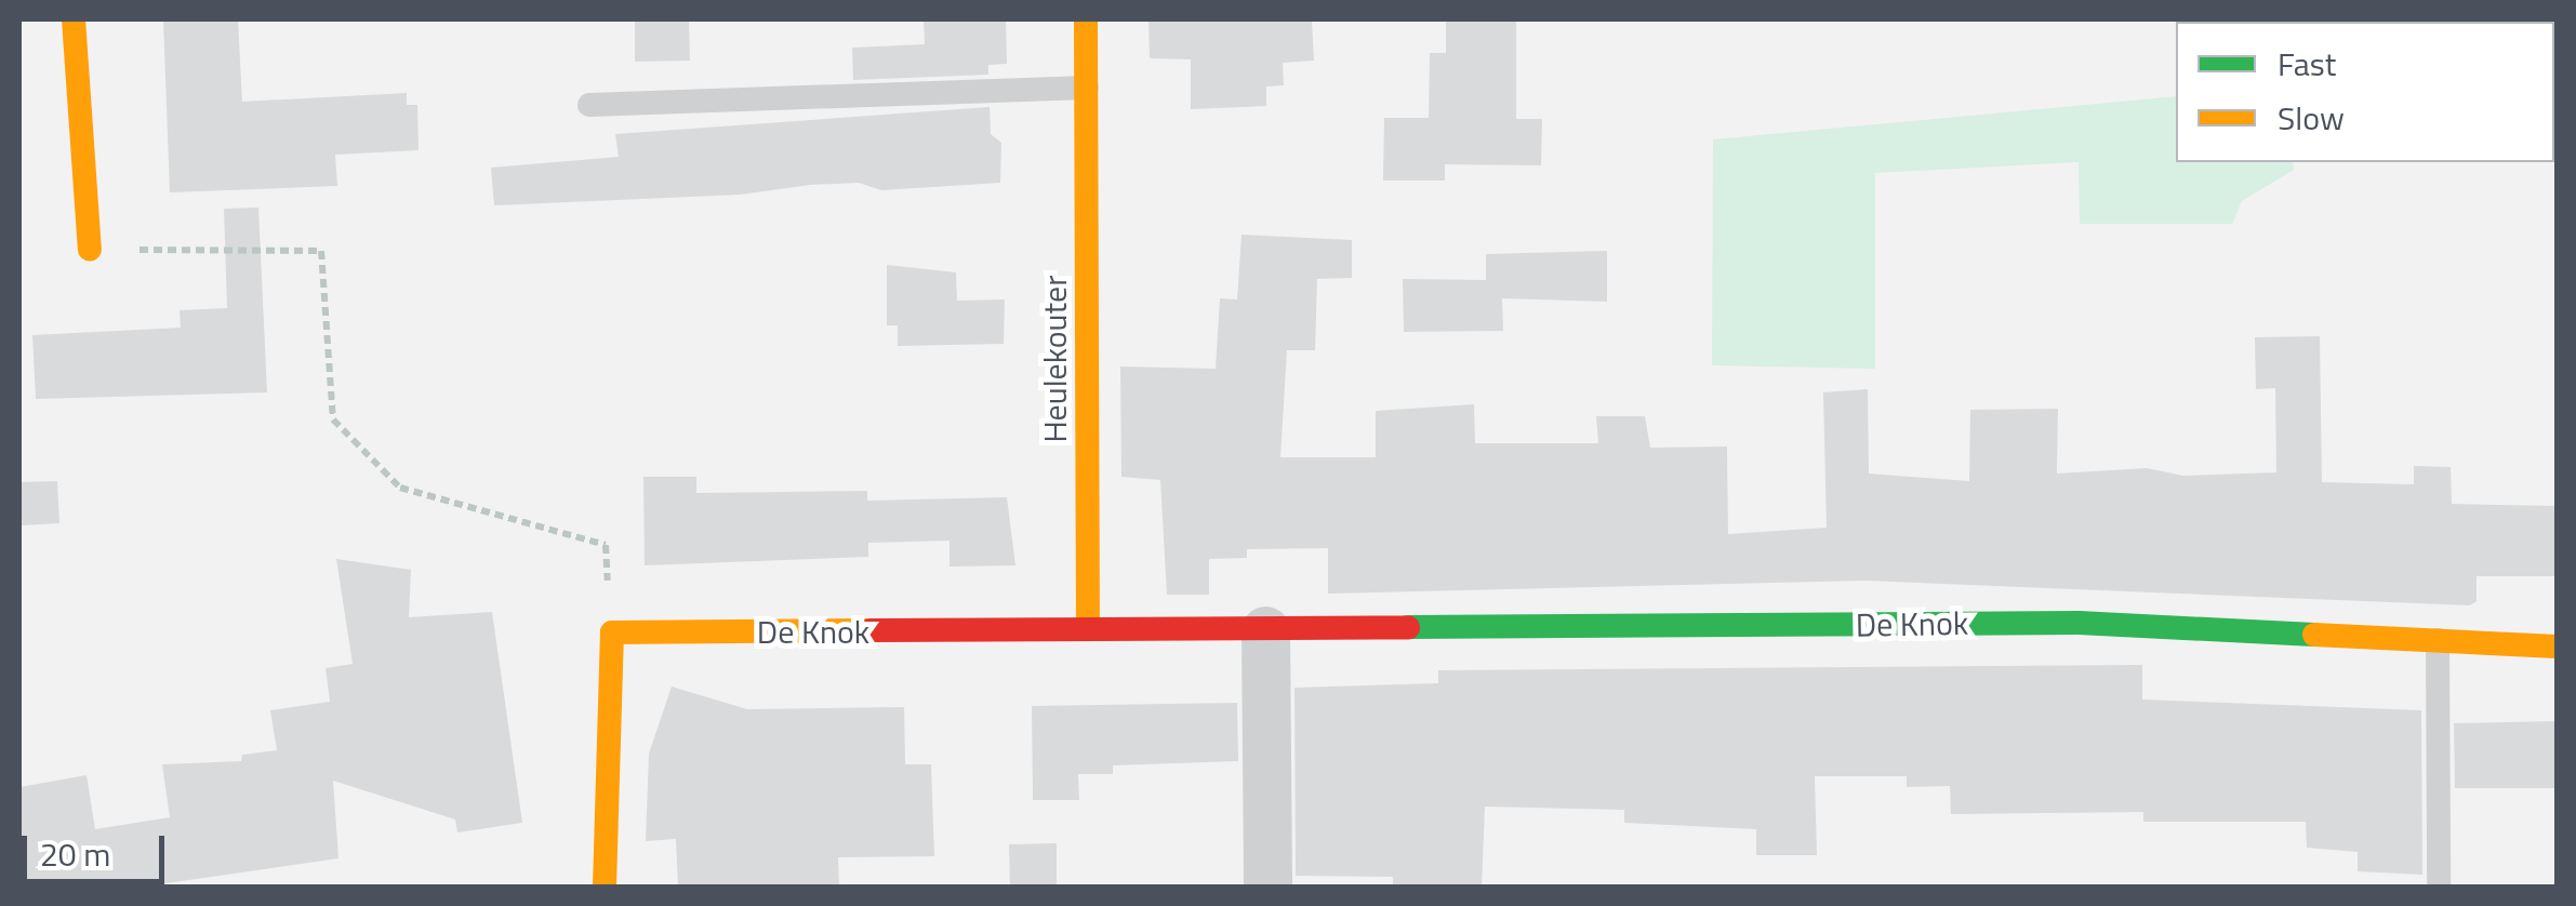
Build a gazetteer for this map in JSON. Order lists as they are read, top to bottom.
{
  "streets": {
    "street": ["Heulekouter", "De Knok"]
  },
  "crossings": [
    ["Heulekouter", "De Knok"]
  ],
  "legend": ["Fast", "Slow"],
  "scale_bar": "20 m"
}
